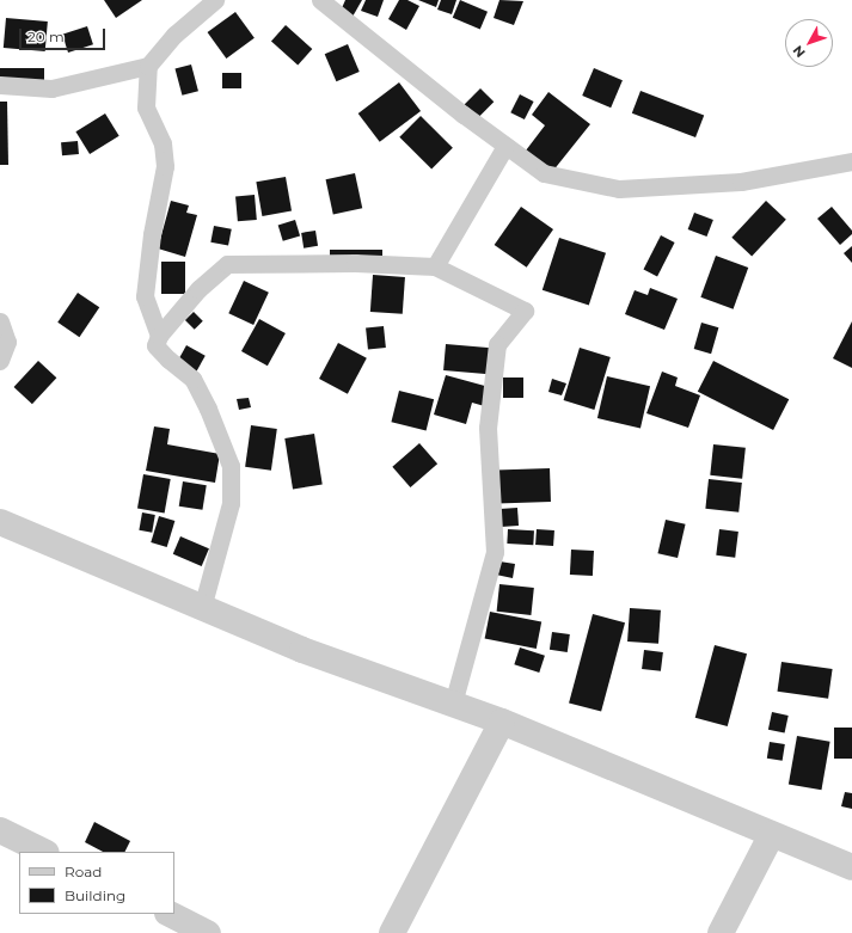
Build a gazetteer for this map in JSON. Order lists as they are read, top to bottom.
{
  "legend": ["Road", "Building"],
  "scale_bar": "20 m",
  "north": "bottom left"
}
